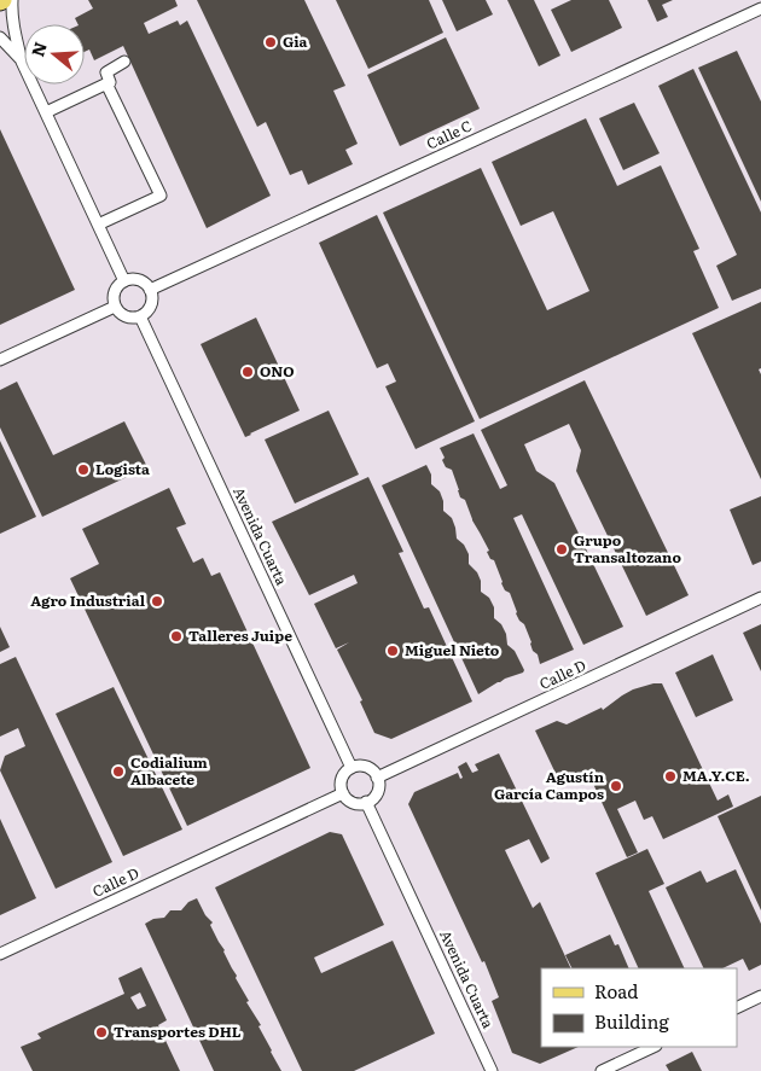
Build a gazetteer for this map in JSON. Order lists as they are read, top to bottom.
{
  "streets": {
    "street": ["Calle C", "Avenida Cuarta", "Calle D"]
  },
  "crossings": [
    ["Calle C", "Avenida Cuarta"],
    ["Avenida Cuarta", "Calle D"]
  ],
  "places": [
    "Gia",
    "ONO",
    "Logista",
    "Grupo Transaltozano",
    "Agro Industrial",
    "Talleres Juipe",
    "Miguel Nieto",
    "Codialium Albacete",
    "MA.Y.CE.",
    "Agustín García Campos",
    "Transportes DHL"
  ],
  "legend": ["Road", "Building"],
  "north": "left"
}
